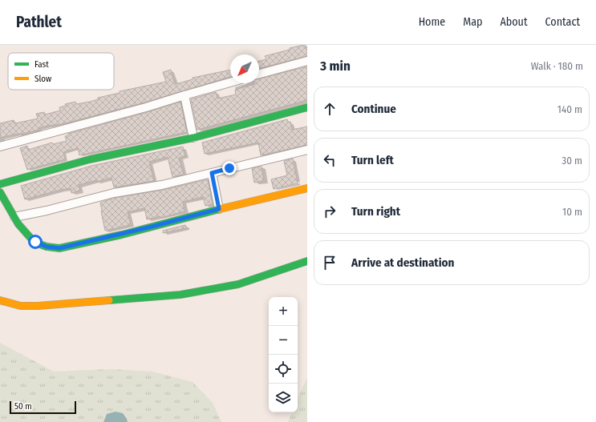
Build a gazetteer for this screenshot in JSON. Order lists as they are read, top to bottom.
{
  "legend": ["Fast", "Slow"],
  "scale_bar": "50 m",
  "north": "bottom left",
  "page": {
    "header": "Pathlet",
    "nav": [
      "Home",
      "Map",
      "About",
      "Contact"
    ],
    "heading": ["3 min", "Walk · 180 m"],
    "list": [
      ["Continue", "140 m"],
      ["Turn left", "30 m"],
      ["Turn right", "10 m"],
      "Arrive at destination"
    ],
    "map_buttons": ["+", "−"],
    "scale": "50 m"
  }
}
